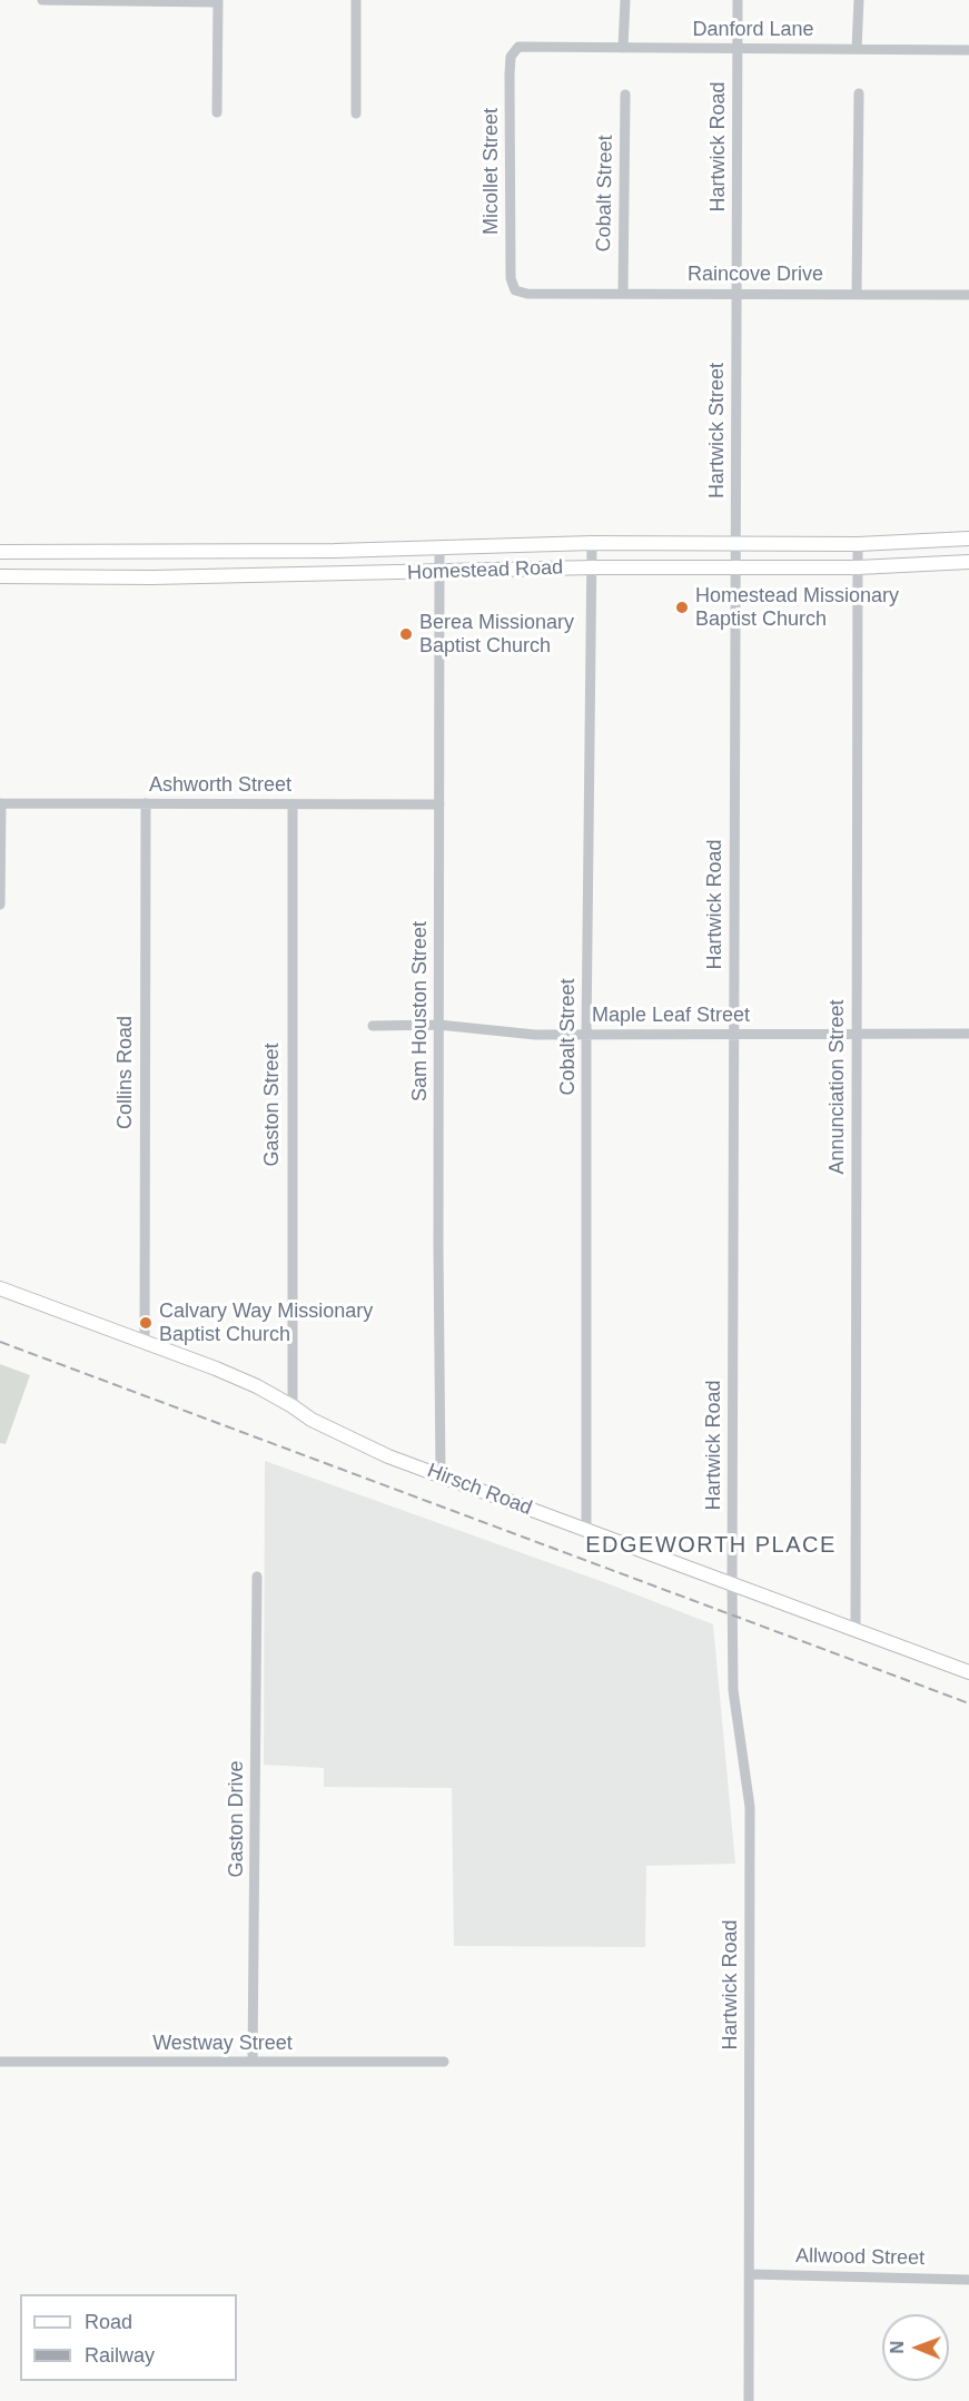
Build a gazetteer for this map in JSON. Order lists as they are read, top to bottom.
{
  "streets": {
    "main road": ["Homestead Road", "Hirsch Road"],
    "street": [
      "Danford Lane",
      "Hartwick Road",
      "Micollet Street",
      "Cobalt Street",
      "Raincove Drive",
      "Hartwick Street",
      "Ashworth Street",
      "Sam Houston Street",
      "Maple Leaf Street",
      "Collins Road",
      "Annunciation Street",
      "Gaston Street",
      "Gaston Drive",
      "Westway Street",
      "Allwood Street"
    ]
  },
  "crossings": [
    ["Danford Lane", "Hartwick Road"],
    ["Danford Lane", "Micollet Street"],
    ["Hartwick Road", "Raincove Drive"],
    ["Hartwick Road", "Hartwick Street"],
    ["Hartwick Road", "Homestead Road"],
    ["Hartwick Road", "Maple Leaf Street"],
    ["Hartwick Road", "Hirsch Road"],
    ["Hartwick Road", "Allwood Street"],
    ["Micollet Street", "Raincove Drive"],
    ["Cobalt Street", "Raincove Drive"],
    ["Cobalt Street", "Homestead Road"],
    ["Cobalt Street", "Maple Leaf Street"],
    ["Cobalt Street", "Hirsch Road"],
    ["Raincove Drive", "Hartwick Street"],
    ["Hartwick Street", "Homestead Road"],
    ["Homestead Road", "Sam Houston Street"],
    ["Homestead Road", "Annunciation Street"],
    ["Ashworth Street", "Sam Houston Street"],
    ["Ashworth Street", "Collins Road"],
    ["Ashworth Street", "Gaston Street"],
    ["Sam Houston Street", "Maple Leaf Street"],
    ["Sam Houston Street", "Hirsch Road"],
    ["Maple Leaf Street", "Annunciation Street"],
    ["Collins Road", "Hirsch Road"],
    ["Annunciation Street", "Hirsch Road"],
    ["Gaston Street", "Hirsch Road"],
    ["Gaston Drive", "Westway Street"]
  ],
  "districts": ["EDGEWORTH PLACE"],
  "places": ["Homestead Missionary Baptist Church", "Berea Missionary Baptist Church", "Calvary Way Missionary Baptist Church"],
  "legend": ["Road", "Railway"],
  "north": "left"
}
